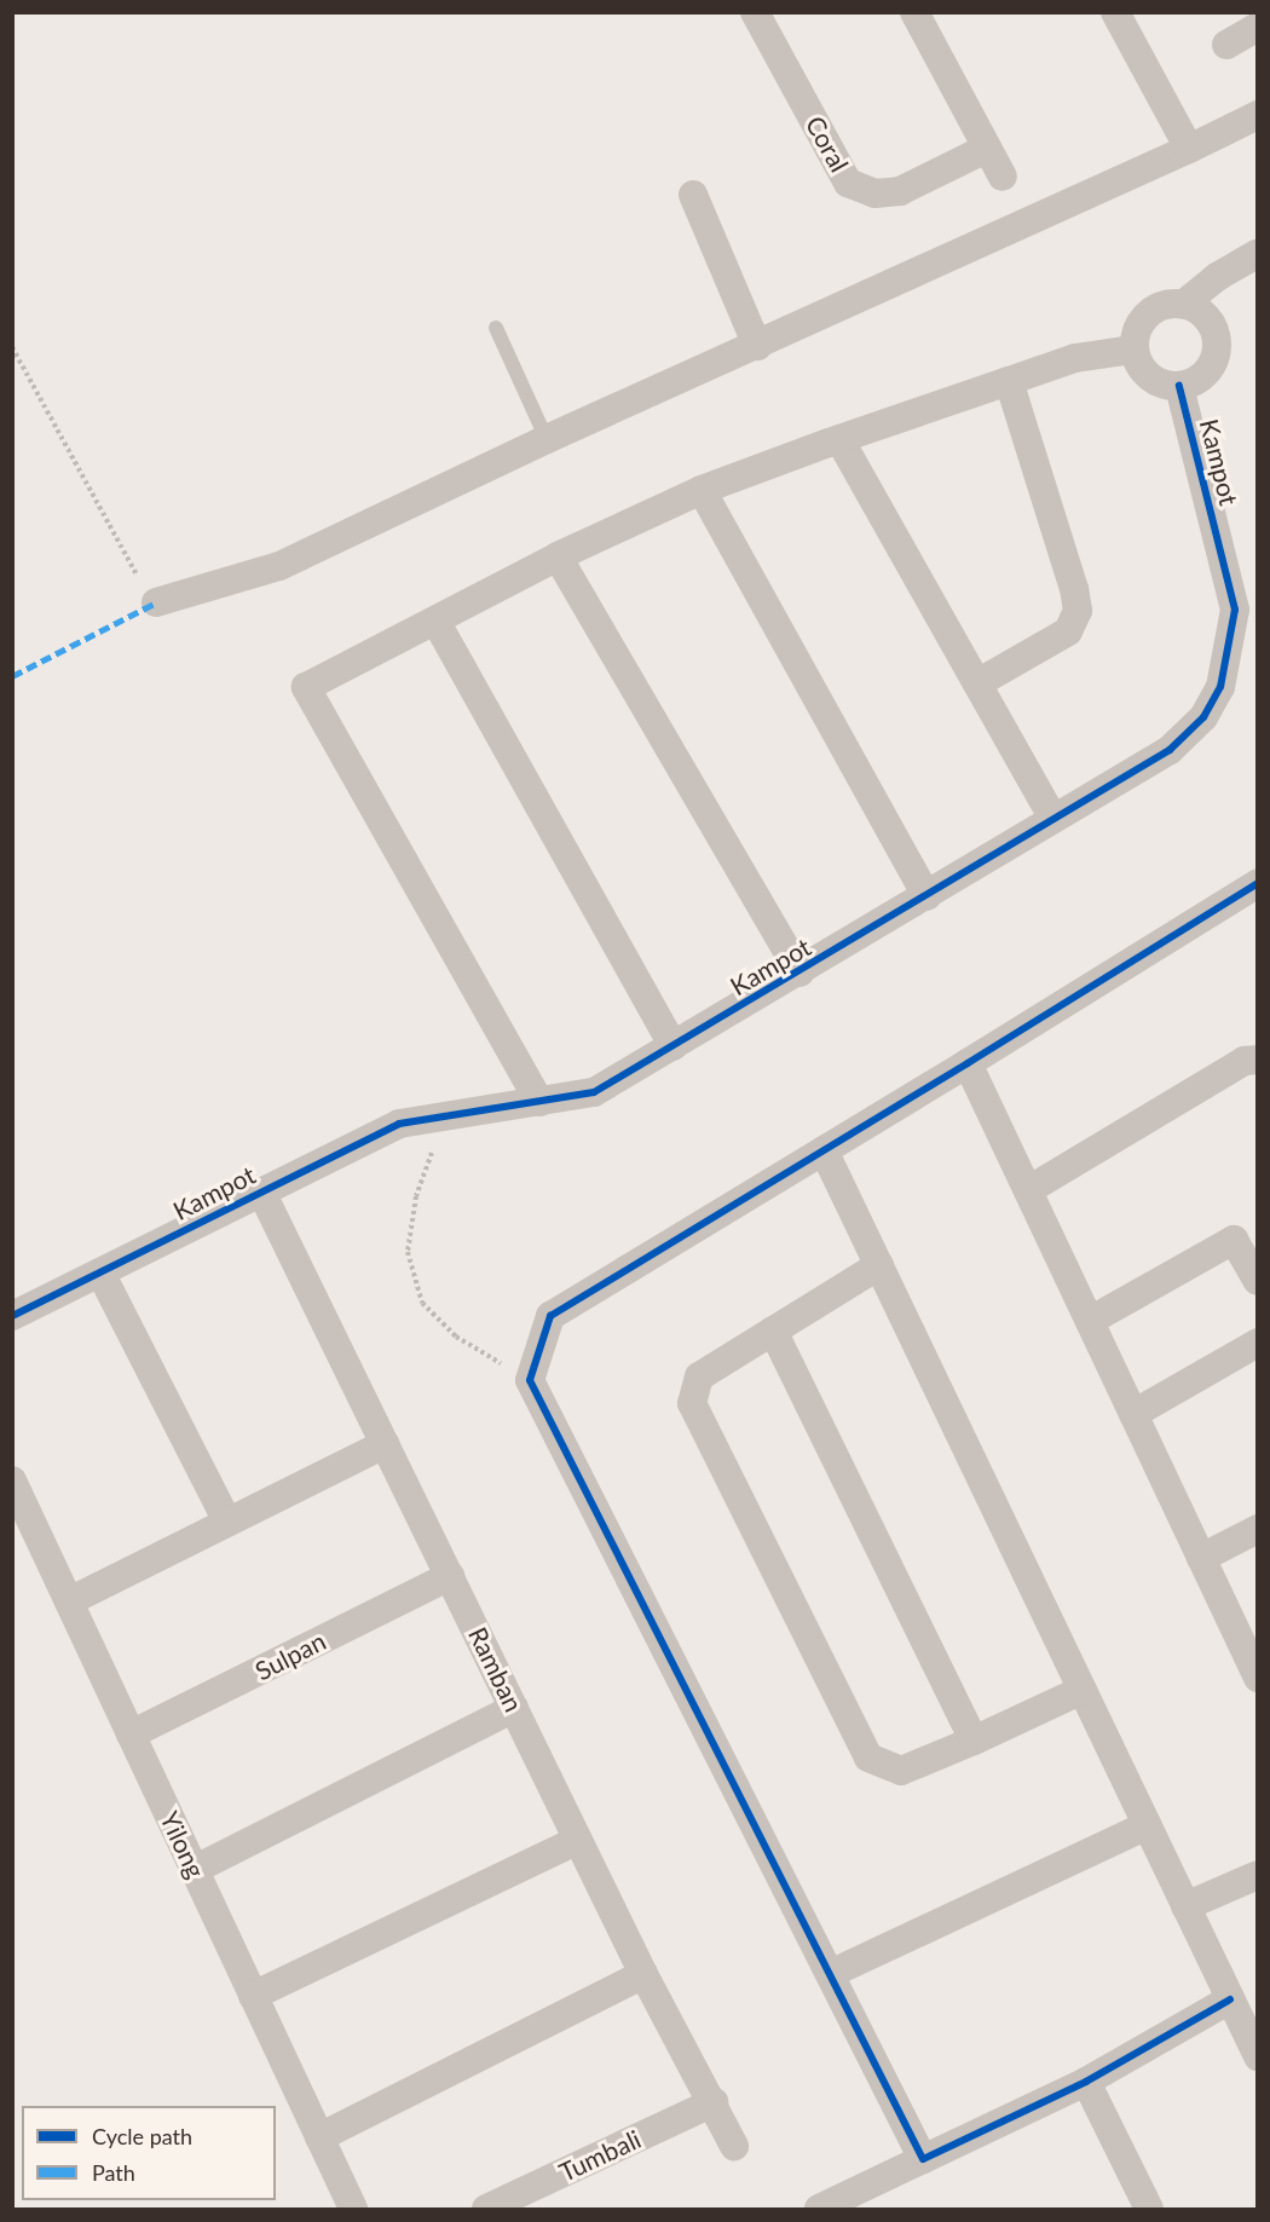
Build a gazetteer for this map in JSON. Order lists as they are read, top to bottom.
{
  "streets": {
    "street": [
      "Coral",
      "Kampot",
      "Sulpan",
      "Ramban",
      "Yilong",
      "Tumbali"
    ]
  },
  "crossings": [
    ["Kampot", "Ramban"],
    ["Sulpan", "Ramban"],
    ["Sulpan", "Yilong"],
    ["Ramban", "Tumbali"]
  ],
  "legend": ["Cycle path", "Path"]
}
